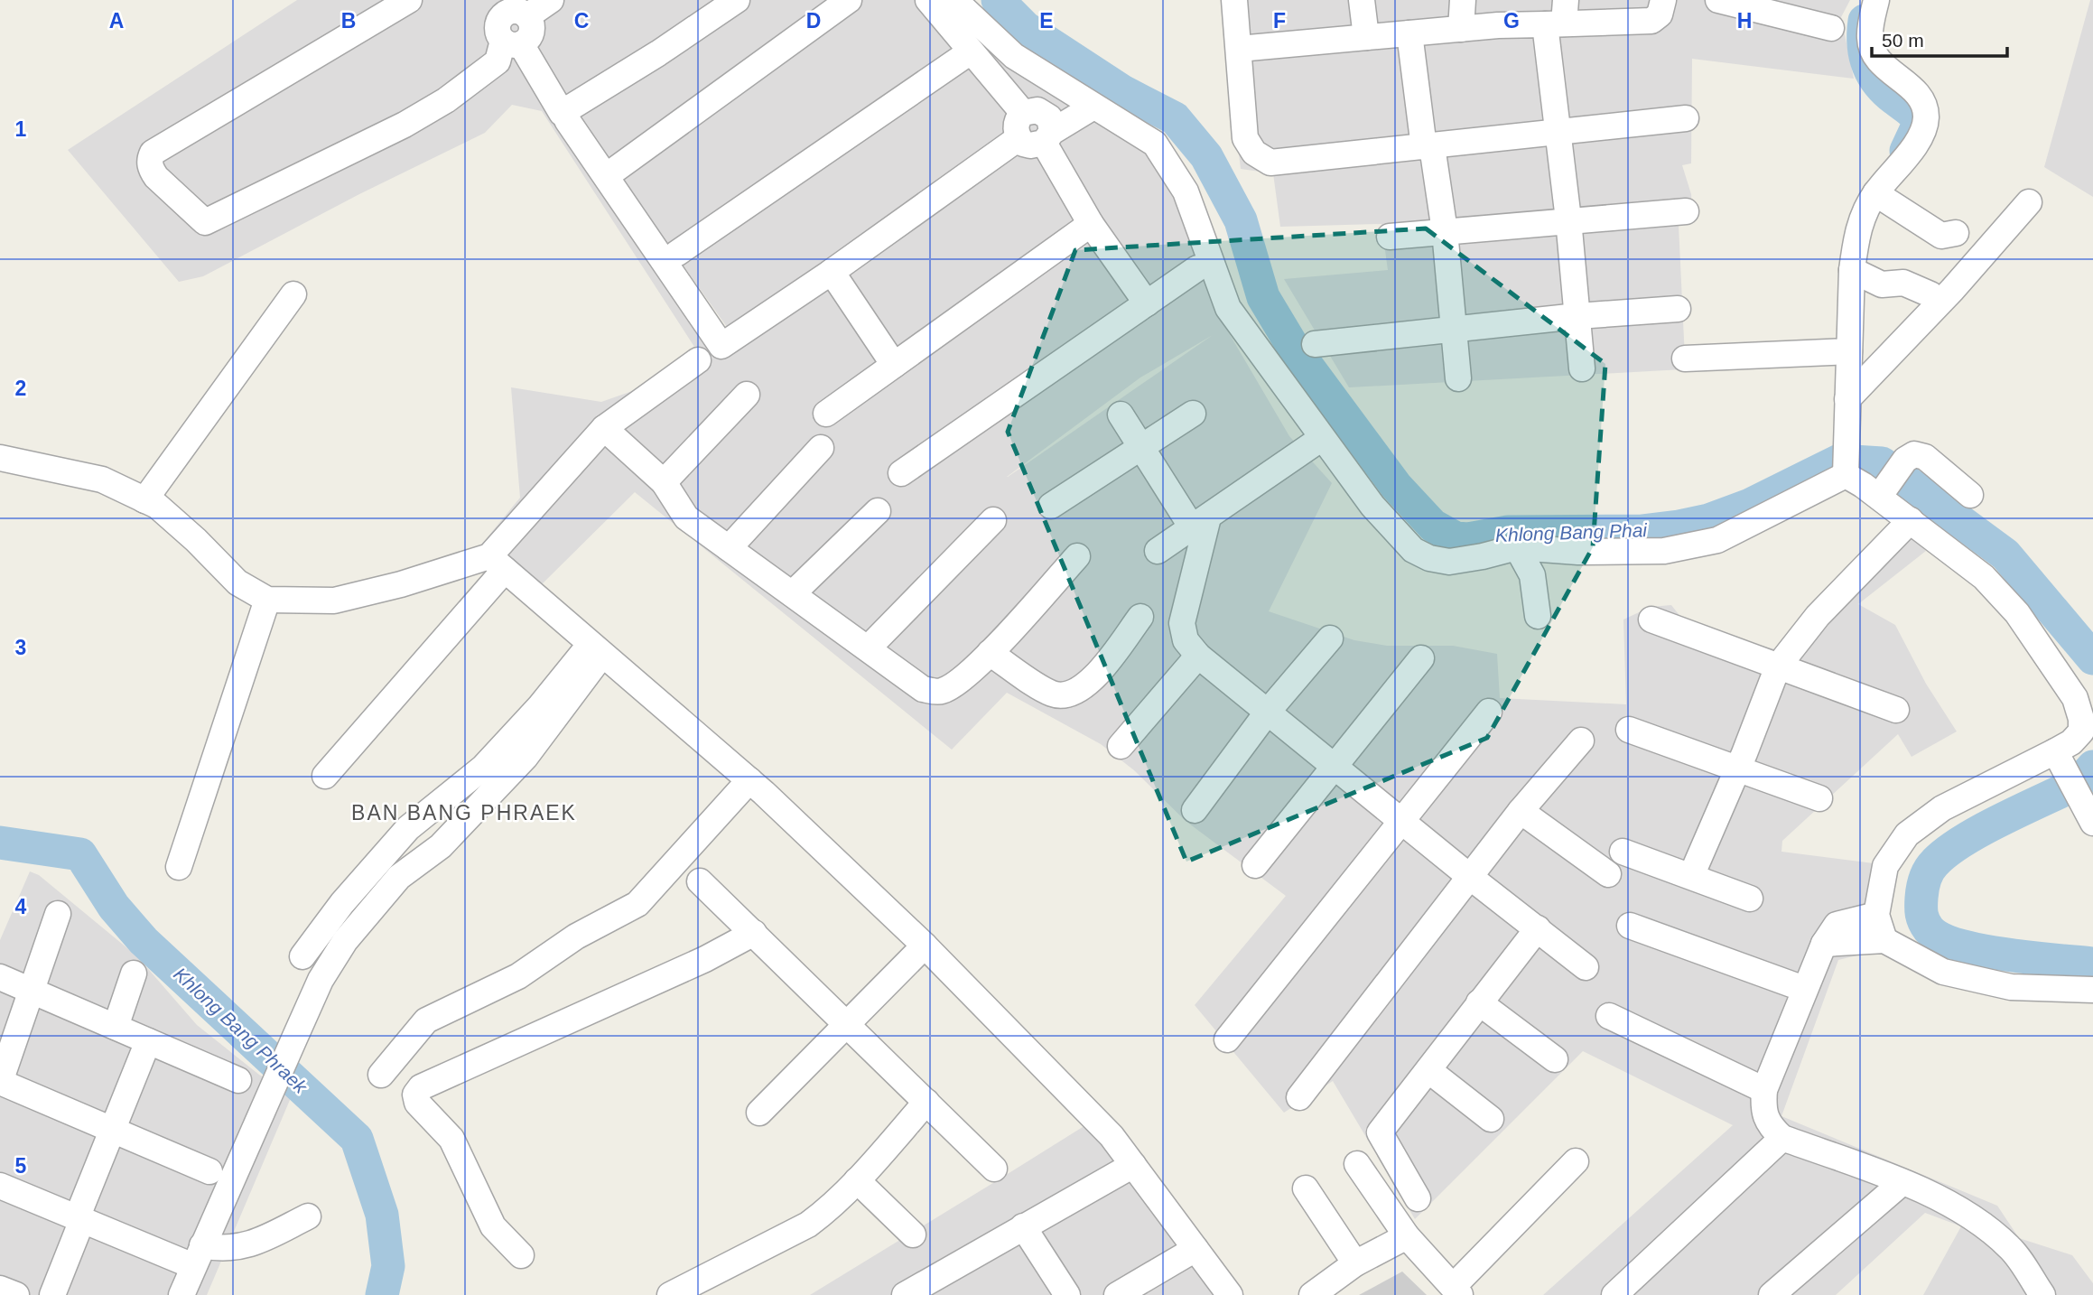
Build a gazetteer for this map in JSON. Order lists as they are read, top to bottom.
{
  "districts": ["BAN BANG PHRAEK"],
  "water": ["Khlong Bang Phai", "Khlong Bang Phraek"],
  "scale_bar": "50 m",
  "grid": {
    "columns": [
      "A",
      "B",
      "C",
      "D",
      "E",
      "F",
      "G",
      "H"
    ],
    "rows": [
      "1",
      "2",
      "3",
      "4",
      "5"
    ]
  }
}
